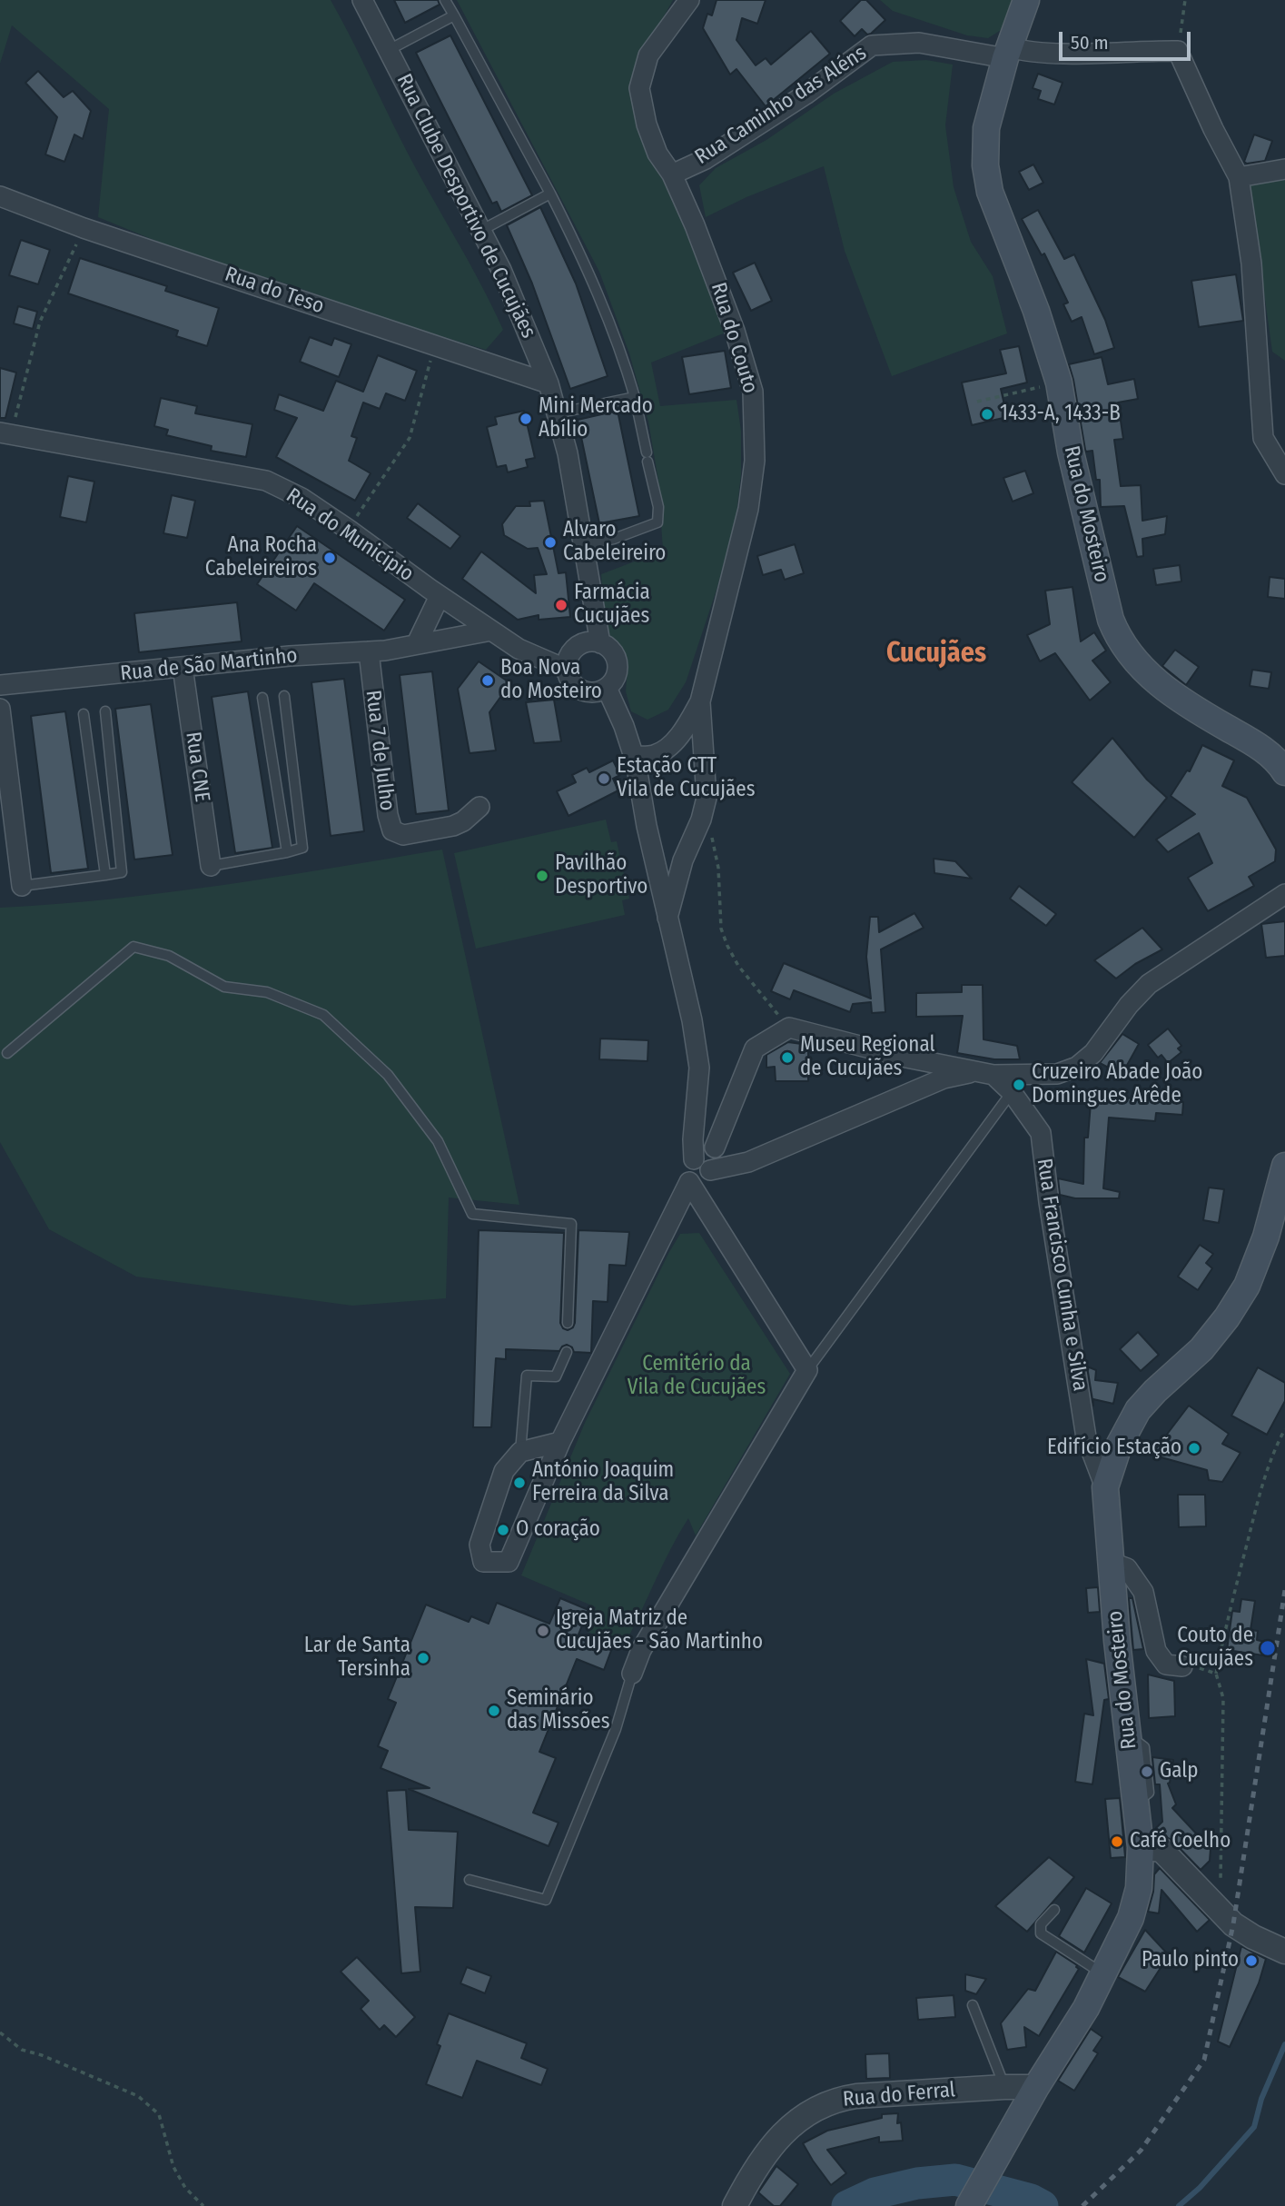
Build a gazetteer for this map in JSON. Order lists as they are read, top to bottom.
{
  "streets": {
    "main road": ["Rua do Mosteiro"],
    "street": [
      "Rua Caminho das Aléns",
      "Rua Clube Desportivo de Cucujães",
      "Rua do Teso",
      "Rua do Couto",
      "Rua do Município",
      "Rua de São Martinho",
      "Rua 7 de Julho",
      "Rua CNE",
      "Rua Francisco Cunha e Silva",
      "Rua do Ferral"
    ]
  },
  "crossings": [
    ["Rua Caminho das Aléns", "Rua do Couto"],
    ["Rua Caminho das Aléns", "Rua do Mosteiro"],
    ["Rua Clube Desportivo de Cucujães", "Rua do Teso"],
    ["Rua Clube Desportivo de Cucujães", "Rua do Município"],
    ["Rua do Mosteiro", "Rua Francisco Cunha e Silva"],
    ["Rua do Mosteiro", "Rua do Ferral"],
    ["Rua do Município", "Rua de São Martinho"],
    ["Rua de São Martinho", "Rua 7 de Julho"],
    ["Rua de São Martinho", "Rua CNE"]
  ],
  "districts": ["Cucujães"],
  "parks": ["Cemitério da Vila de Cucujães"],
  "places": [
    "1433-A, 1433-B",
    "Mini Mercado Abílio",
    "Alvaro Cabeleireiro",
    "Ana Rocha Cabeleireiros",
    "Farmácia Cucujães",
    "Boa Nova do Mosteiro",
    "Estação CTT Vila de Cucujães",
    "Pavilhão Desportivo",
    "Museu Regional de Cucujães",
    "Cruzeiro Abade João Domingues Arêde",
    "Edifício Estação",
    "António Joaquim Ferreira da Silva",
    "O coração",
    "Igreja Matriz de Cucujães - São Martinho",
    "Couto de Cucujães",
    "Lar de Santa Tersinha",
    "Seminário das Missões",
    "Galp",
    "Café Coelho",
    "Paulo pinto"
  ],
  "scale_bar": "50 m"
}
